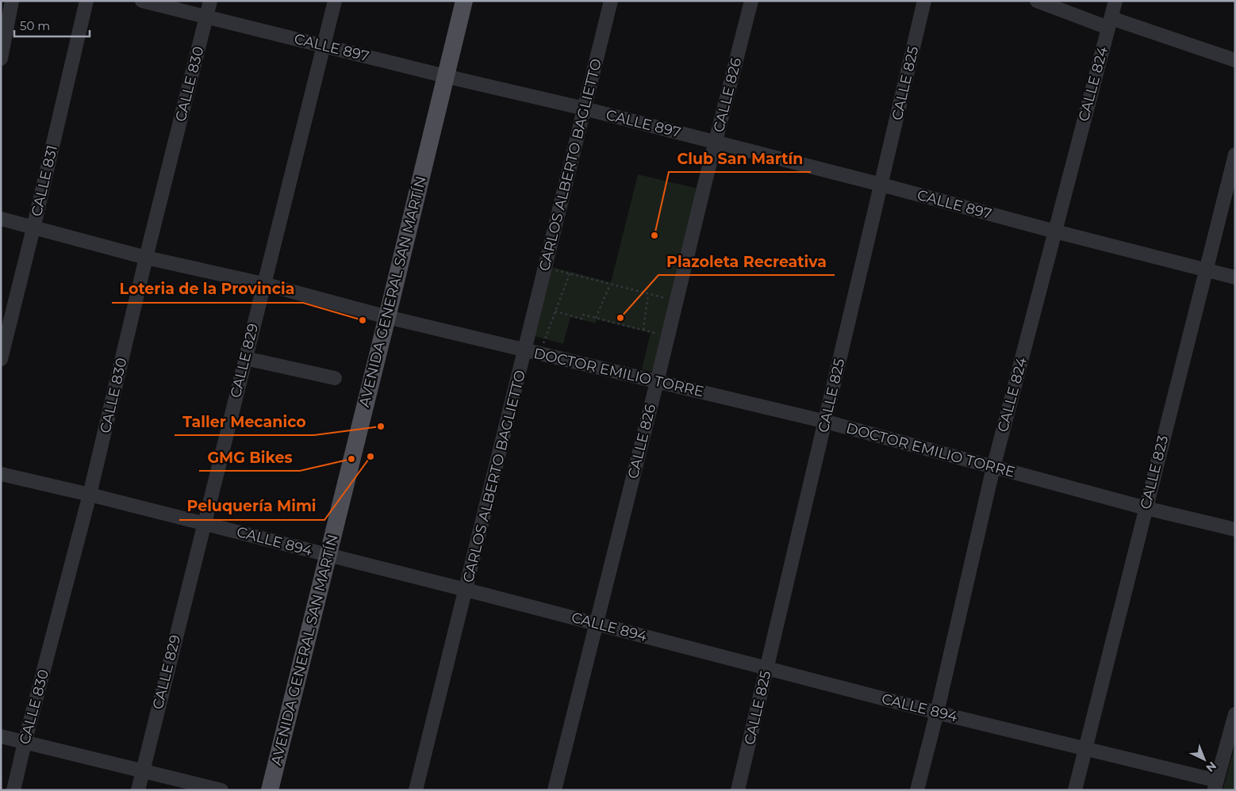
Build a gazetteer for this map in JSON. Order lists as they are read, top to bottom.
{
  "streets": {
    "main road": ["AVENIDA GENERAL SAN MARTÍN"],
    "street": [
      "CALLE 897",
      "CALLE 825",
      "CALLE 830",
      "CALLE 824",
      "CALLE 826",
      "CARLOS ALBERTO BAGLIETTO",
      "CALLE 831",
      "CALLE 829",
      "DOCTOR EMILIO TORRE",
      "CALLE 823",
      "CALLE 894"
    ]
  },
  "crossings": [
    ["CALLE 897", "CALLE 825"],
    ["CALLE 897", "CALLE 830"],
    ["CALLE 897", "CALLE 824"],
    ["CALLE 897", "CALLE 826"],
    ["CALLE 897", "CARLOS ALBERTO BAGLIETTO"],
    ["CALLE 897", "AVENIDA GENERAL SAN MARTÍN"],
    ["CALLE 897", "CALLE 829"],
    ["CALLE 897", "CALLE 823"],
    ["CALLE 825", "DOCTOR EMILIO TORRE"],
    ["CALLE 825", "CALLE 894"],
    ["CALLE 830", "DOCTOR EMILIO TORRE"],
    ["CALLE 830", "CALLE 894"],
    ["CALLE 824", "DOCTOR EMILIO TORRE"],
    ["CALLE 824", "CALLE 894"],
    ["CALLE 826", "DOCTOR EMILIO TORRE"],
    ["CALLE 826", "CALLE 894"],
    ["CARLOS ALBERTO BAGLIETTO", "DOCTOR EMILIO TORRE"],
    ["CARLOS ALBERTO BAGLIETTO", "CALLE 894"],
    ["CALLE 831", "DOCTOR EMILIO TORRE"],
    ["AVENIDA GENERAL SAN MARTÍN", "DOCTOR EMILIO TORRE"],
    ["AVENIDA GENERAL SAN MARTÍN", "CALLE 894"],
    ["CALLE 829", "DOCTOR EMILIO TORRE"],
    ["CALLE 829", "CALLE 894"],
    ["DOCTOR EMILIO TORRE", "CALLE 823"],
    ["CALLE 823", "CALLE 894"]
  ],
  "places": [
    "Club San Martín",
    "Plazoleta Recreativa",
    "Loteria de la Provincia",
    "Taller Mecanico",
    "Peluquería Mimi",
    "GMG Bikes"
  ],
  "scale_bar": "50 m",
  "north": "bottom right"
}
